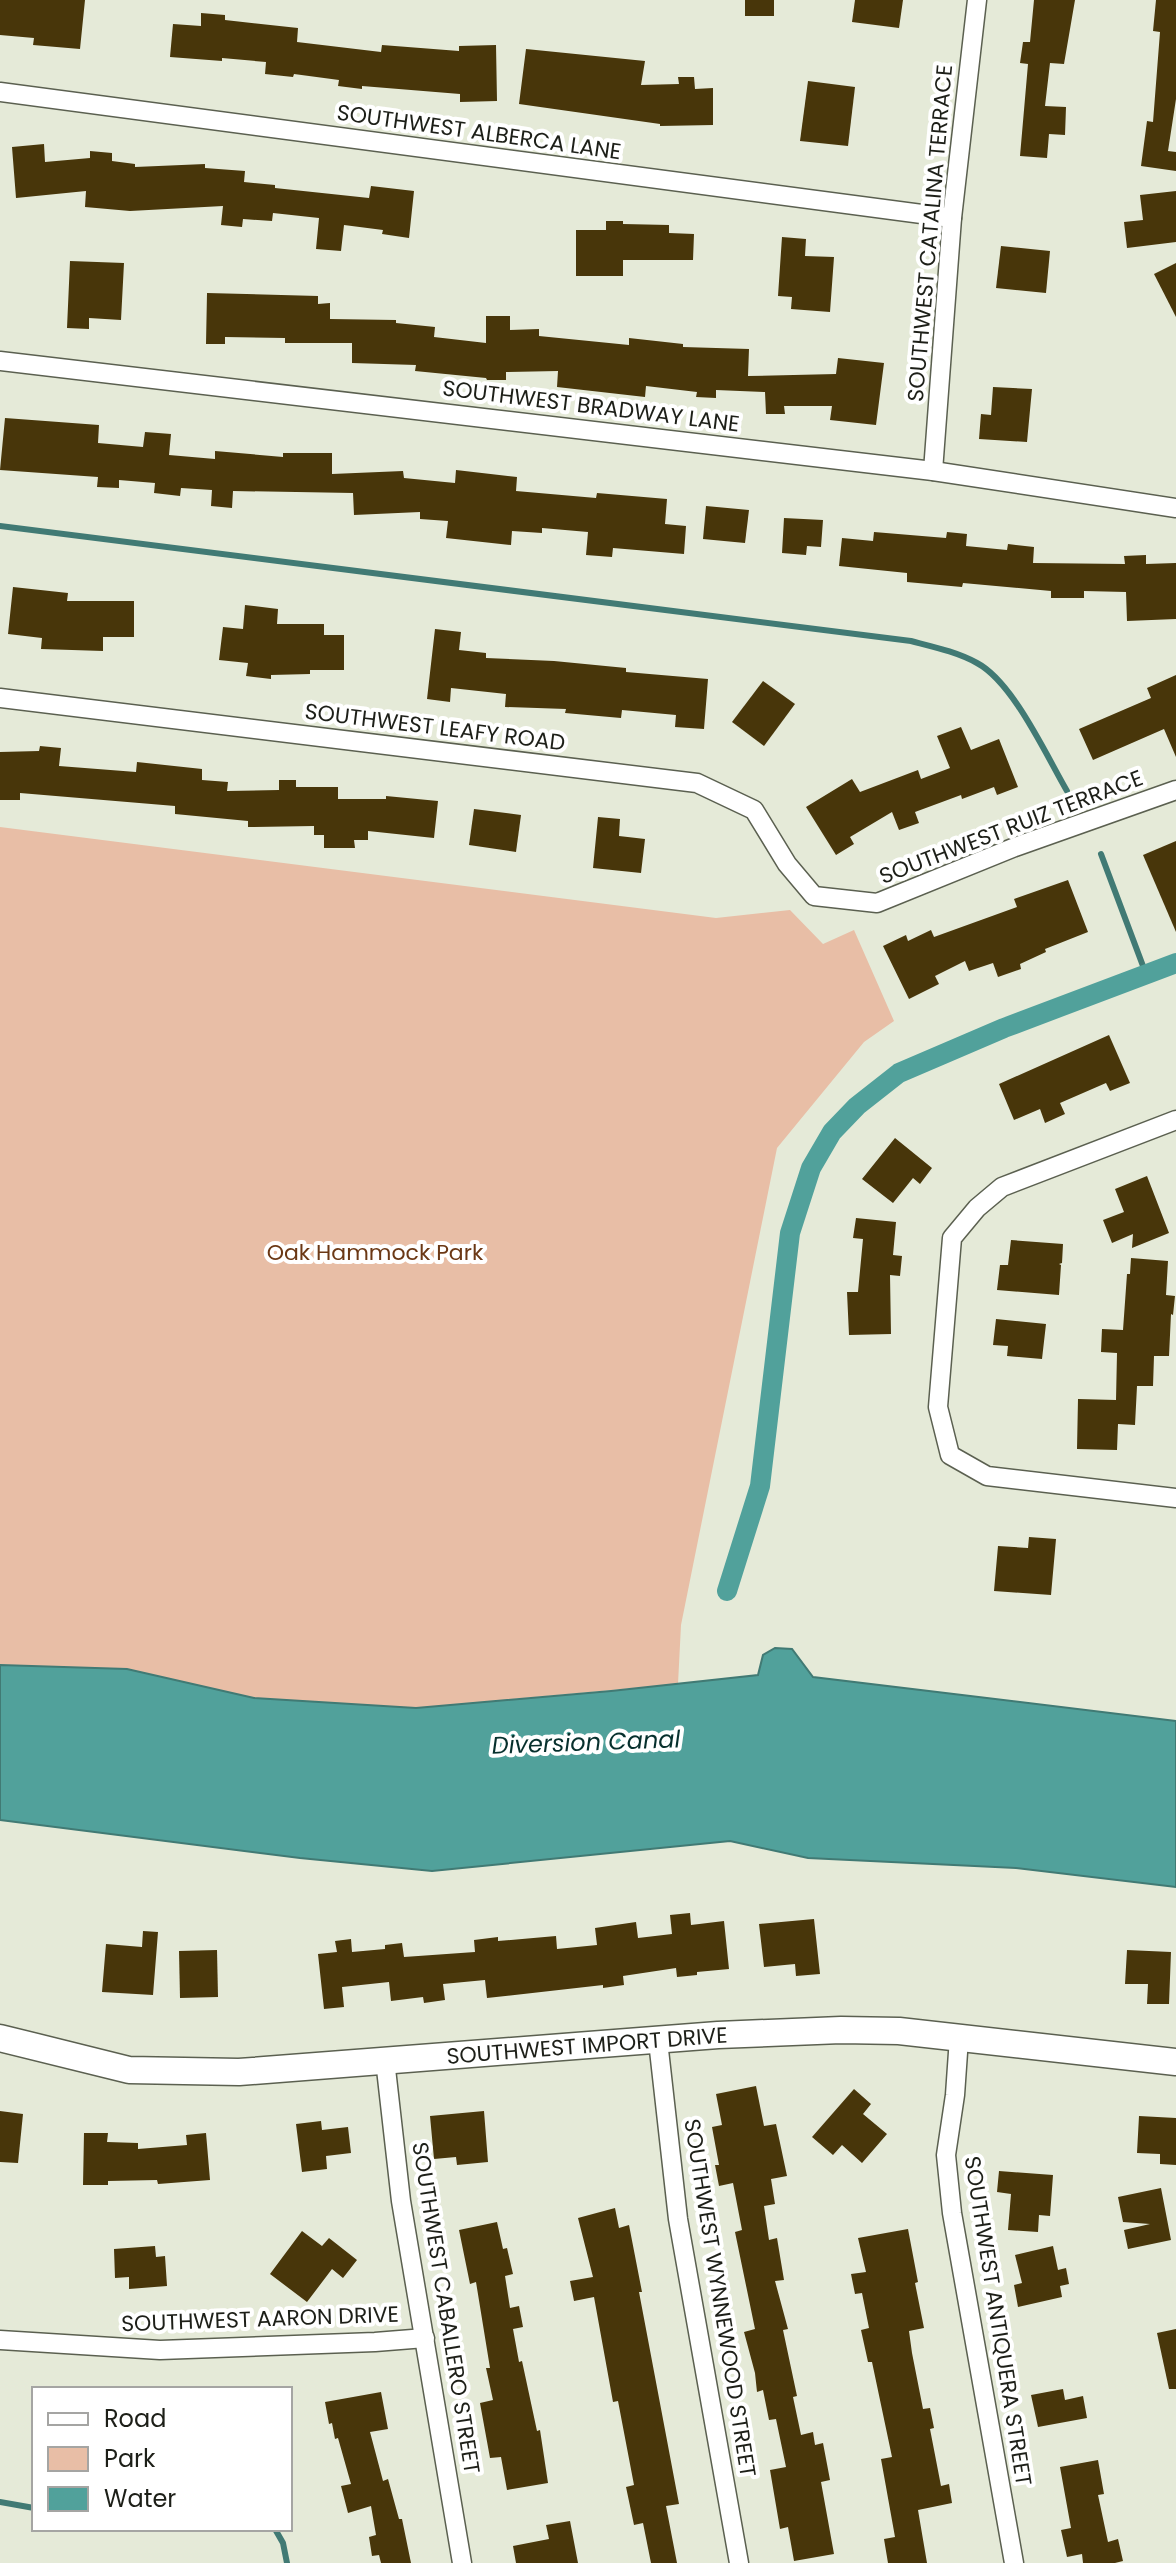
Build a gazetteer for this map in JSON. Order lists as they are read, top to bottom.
{
  "streets": {
    "street": [
      "SOUTHWEST ALBERCA LANE",
      "SOUTHWEST CATALINA TERRACE",
      "SOUTHWEST BRADWAY LANE",
      "SOUTHWEST LEAFY ROAD",
      "SOUTHWEST RUIZ TERRACE",
      "SOUTHWEST IMPORT DRIVE",
      "SOUTHWEST WYNNEWOOD STREET",
      "SOUTHWEST CABALLERO STREET",
      "SOUTHWEST AARON DRIVE",
      "SOUTHWEST ANTIQUERA STREET"
    ]
  },
  "crossings": [
    ["SOUTHWEST ALBERCA LANE", "SOUTHWEST CATALINA TERRACE"],
    ["SOUTHWEST CATALINA TERRACE", "SOUTHWEST BRADWAY LANE"],
    ["SOUTHWEST LEAFY ROAD", "SOUTHWEST RUIZ TERRACE"],
    ["SOUTHWEST IMPORT DRIVE", "SOUTHWEST WYNNEWOOD STREET"],
    ["SOUTHWEST IMPORT DRIVE", "SOUTHWEST CABALLERO STREET"],
    ["SOUTHWEST IMPORT DRIVE", "SOUTHWEST ANTIQUERA STREET"],
    ["SOUTHWEST CABALLERO STREET", "SOUTHWEST AARON DRIVE"]
  ],
  "water": ["Diversion Canal"],
  "parks": ["Oak Hammock Park"],
  "legend": ["Road", "Park", "Water"]
}
